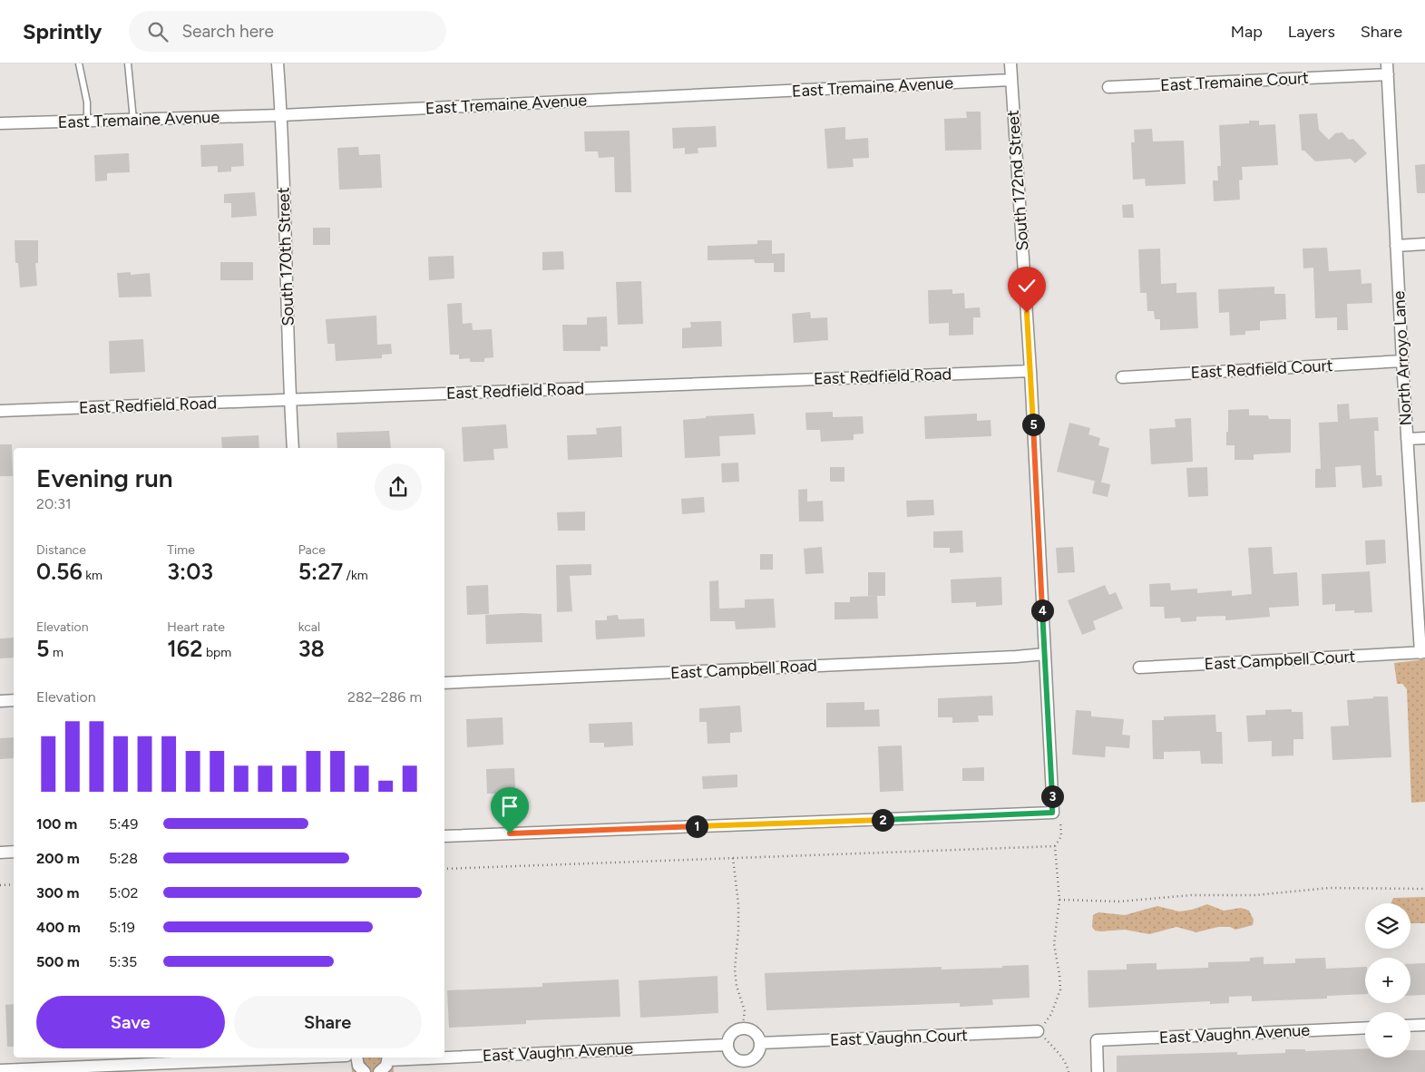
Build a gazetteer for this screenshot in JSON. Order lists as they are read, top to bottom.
{
  "streets": {
    "street": [
      "East Tremaine Court",
      "East Tremaine Avenue",
      "South 172nd Street",
      "South 170th Street",
      "North Arroyo Lane",
      "East Redfield Court",
      "East Redfield Road",
      "East Campbell Court",
      "East Campbell Road",
      "East Vaughn Avenue",
      "East Vaughn Court"
    ]
  },
  "crossings": [
    ["East Tremaine Court", "North Arroyo Lane"],
    ["East Tremaine Avenue", "South 172nd Street"],
    ["East Tremaine Avenue", "South 170th Street"],
    ["South 172nd Street", "East Redfield Road"],
    ["South 172nd Street", "East Campbell Road"],
    ["South 170th Street", "East Redfield Road"],
    ["North Arroyo Lane", "East Redfield Court"],
    ["North Arroyo Lane", "East Campbell Court"],
    ["East Vaughn Avenue", "East Vaughn Court"]
  ],
  "page": {
    "header": "Sprintly",
    "search": "Search here",
    "nav": ["Map", "Layers", "Share"],
    "pins": [
      "5",
      "4",
      "3",
      "2",
      "1"
    ],
    "heading": ["Evening run", "20:31"],
    "stats": [
      ["Distance", "0.56 km"],
      ["Time", "3:03"],
      ["Pace", "5:27 /km"],
      ["Elevation", "5 m"],
      ["Heart rate", "162 bpm"],
      ["kcal", "38"]
    ],
    "chart": ["Elevation", "282–286 m"],
    "list": [
      {
        "name": "100 m",
        "note": "5:49"
      },
      {
        "name": "200 m",
        "note": "5:28"
      },
      {
        "name": "300 m",
        "note": "5:02"
      },
      {
        "name": "400 m",
        "note": "5:19"
      },
      {
        "name": "500 m",
        "note": "5:35"
      }
    ],
    "map_buttons": ["+", "−"],
    "buttons": ["Save", "Share"]
  }
}
